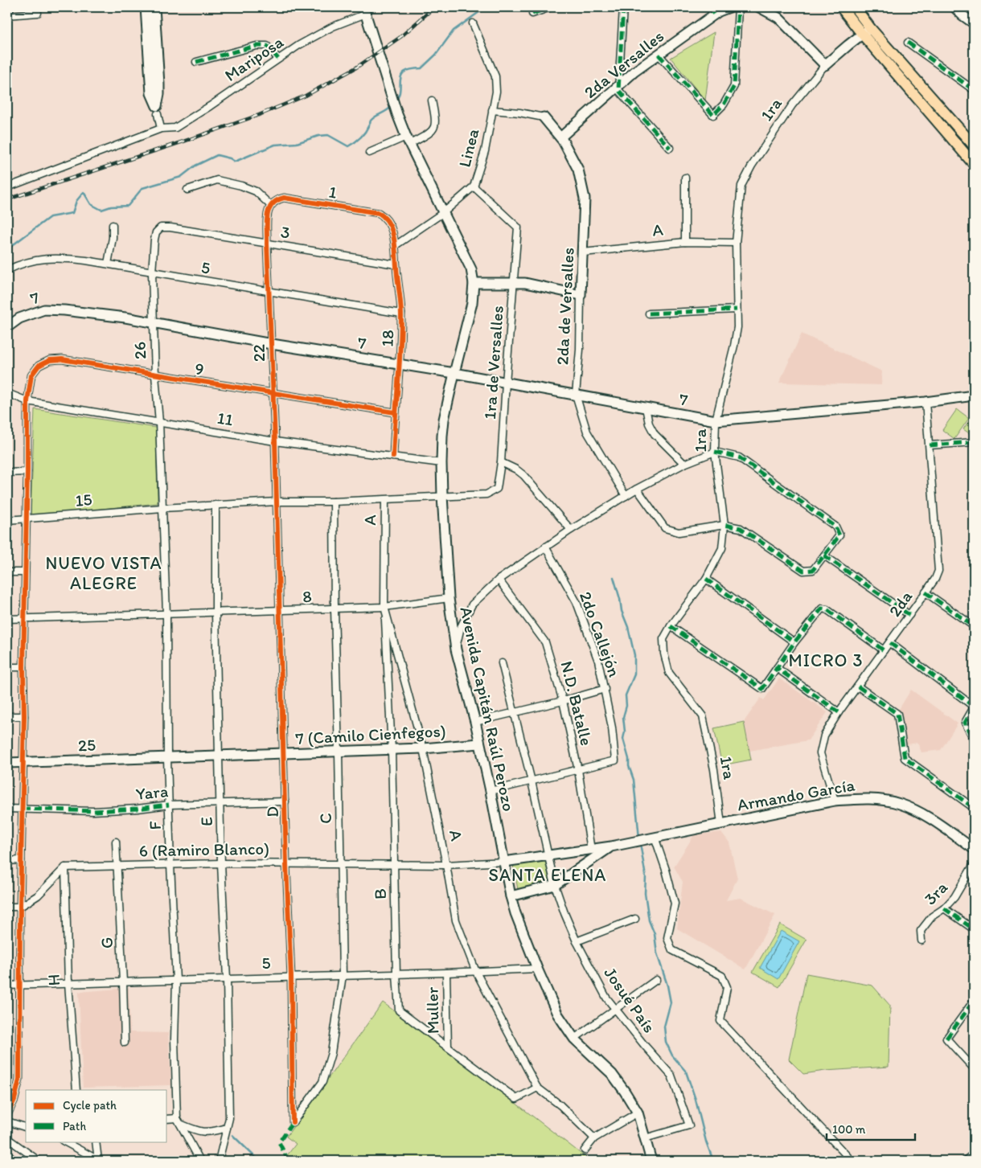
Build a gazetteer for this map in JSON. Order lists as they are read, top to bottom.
{
  "streets": {
    "main road": [
      "2da Versalles",
      "1ra",
      "7",
      "2da de Versalles",
      "Avenida Capitán Raúl Perozo",
      "7 (Camilo Cienfegos)",
      "25",
      "Armando García",
      "6 (Ramiro Blanco)"
    ],
    "street": [
      "Mariposa",
      "Linea",
      "1",
      "A",
      "3",
      "5",
      "18",
      "26",
      "22",
      "1ra de Versalles",
      "9",
      "11",
      "15",
      "8",
      "2da",
      "2do Callejón",
      "N.D. Batalle",
      "Yara",
      "D",
      "C",
      "E",
      "F",
      "3ra",
      "B",
      "G",
      "H",
      "Josué País",
      "Muller"
    ]
  },
  "crossings": [
    ["Mariposa", "Avenida Capitán Raúl Perozo"],
    ["2da Versalles", "2da de Versalles"],
    ["1ra", "A"],
    ["1ra", "7"],
    ["1ra", "Armando García"],
    ["Linea", "18"],
    ["Linea", "1ra de Versalles"],
    ["Linea", "Avenida Capitán Raúl Perozo"],
    ["1", "18"],
    ["1", "22"],
    ["A", "5"],
    ["A", "2da de Versalles"],
    ["A", "8"],
    ["A", "7 (Camilo Cienfegos)"],
    ["A", "6 (Ramiro Blanco)"],
    ["A", "B"],
    ["3", "18"],
    ["3", "26"],
    ["3", "22"],
    ["5", "18"],
    ["5", "26"],
    ["5", "22"],
    ["5", "9"],
    ["5", "Avenida Capitán Raúl Perozo"],
    ["5", "D"],
    ["5", "C"],
    ["5", "E"],
    ["5", "F"],
    ["5", "B"],
    ["5", "G"],
    ["5", "H"],
    ["5", "Muller"],
    ["7", "2da de Versalles"],
    ["7", "18"],
    ["7", "26"],
    ["7", "22"],
    ["7", "1ra de Versalles"],
    ["7", "2da"],
    ["7", "Avenida Capitán Raúl Perozo"],
    ["18", "9"],
    ["18", "11"],
    ["26", "9"],
    ["26", "11"],
    ["26", "15"],
    ["26", "F"],
    ["22", "9"],
    ["22", "11"],
    ["22", "D"],
    ["9", "11"],
    ["9", "15"],
    ["9", "8"],
    ["9", "25"],
    ["9", "Yara"],
    ["11", "Avenida Capitán Raúl Perozo"],
    ["15", "F"],
    ["8", "Avenida Capitán Raúl Perozo"],
    ["8", "D"],
    ["8", "C"],
    ["8", "E"],
    ["8", "F"],
    ["8", "B"],
    ["2da", "Armando García"],
    ["2do Callejón", "N.D. Batalle"],
    ["N.D. Batalle", "Armando García"],
    ["N.D. Batalle", "6 (Ramiro Blanco)"],
    ["Avenida Capitán Raúl Perozo", "7 (Camilo Cienfegos)"],
    ["Avenida Capitán Raúl Perozo", "6 (Ramiro Blanco)"],
    ["Avenida Capitán Raúl Perozo", "Josué País"],
    ["7 (Camilo Cienfegos)", "25"],
    ["7 (Camilo Cienfegos)", "D"],
    ["7 (Camilo Cienfegos)", "C"],
    ["7 (Camilo Cienfegos)", "E"],
    ["7 (Camilo Cienfegos)", "F"],
    ["7 (Camilo Cienfegos)", "B"],
    ["25", "F"],
    ["Yara", "D"],
    ["Yara", "E"],
    ["Yara", "F"],
    ["Armando García", "6 (Ramiro Blanco)"],
    ["D", "C"],
    ["D", "6 (Ramiro Blanco)"],
    ["C", "6 (Ramiro Blanco)"],
    ["E", "6 (Ramiro Blanco)"],
    ["F", "6 (Ramiro Blanco)"],
    ["6 (Ramiro Blanco)", "B"],
    ["6 (Ramiro Blanco)", "G"],
    ["6 (Ramiro Blanco)", "H"],
    ["6 (Ramiro Blanco)", "Josué País"],
    ["B", "Muller"]
  ],
  "districts": ["NUEVO VISTA ALEGRE", "MICRO 3", "SANTA ELENA"],
  "legend": ["Cycle path", "Path"],
  "scale_bar": "100 m"
}
